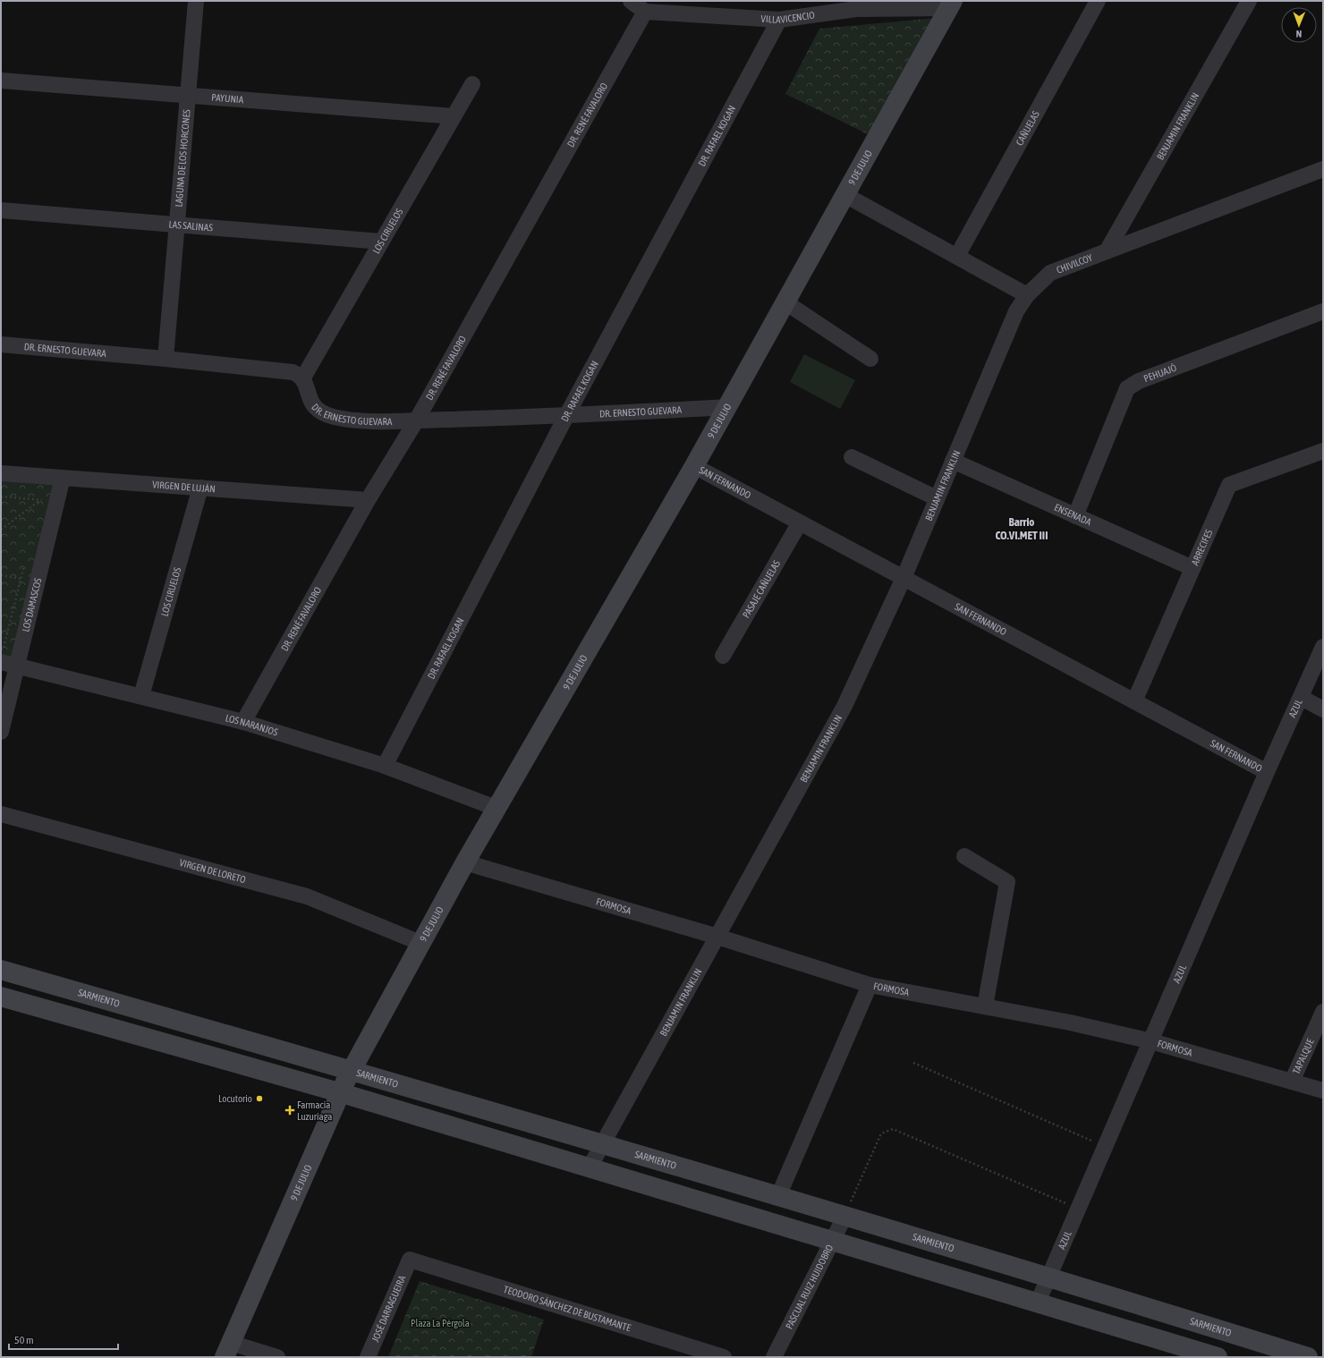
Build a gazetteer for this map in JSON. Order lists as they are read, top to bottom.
{
  "streets": {
    "main road": ["9 DE JULIO", "SARMIENTO"],
    "street": [
      "VILLAVICENCIO",
      "PAYUNIA",
      "DR. RENÉ FAVALORO",
      "BENJAMIN FRANKLIN",
      "CAÑUELAS",
      "DR. RAFAEL KOGAN",
      "LAGUNA DE LOS HORCONES",
      "LAS SALINAS",
      "LOS CIRUELOS",
      "CHIVILCOY",
      "DR. ERNESTO GUEVARA",
      "PEHUAJÓ",
      "SAN FERNANDO",
      "VIRGEN DE LUJÁN",
      "ENSENADA",
      "ARRECIFES",
      "PASAJE CAÑUELAS",
      "LOS DAMASCOS",
      "AZUL",
      "LOS NARANJOS",
      "VIRGEN DE LORETO",
      "FORMOSA",
      "TAPALQUE",
      "PASCUAL RUIZ HUIDOBRO",
      "JOSÉ DARRAGUEIRA",
      "TEODORO SÁNCHEZ DE BUSTAMANTE"
    ]
  },
  "crossings": [
    ["VILLAVICENCIO", "DR. RENÉ FAVALORO"],
    ["VILLAVICENCIO", "DR. RAFAEL KOGAN"],
    ["VILLAVICENCIO", "9 DE JULIO"],
    ["PAYUNIA", "LAGUNA DE LOS HORCONES"],
    ["PAYUNIA", "LOS CIRUELOS"],
    ["DR. RENÉ FAVALORO", "DR. ERNESTO GUEVARA"],
    ["DR. RENÉ FAVALORO", "VIRGEN DE LUJÁN"],
    ["DR. RENÉ FAVALORO", "LOS NARANJOS"],
    ["BENJAMIN FRANKLIN", "CHIVILCOY"],
    ["BENJAMIN FRANKLIN", "SAN FERNANDO"],
    ["BENJAMIN FRANKLIN", "ENSENADA"],
    ["BENJAMIN FRANKLIN", "FORMOSA"],
    ["BENJAMIN FRANKLIN", "SARMIENTO"],
    ["DR. RAFAEL KOGAN", "DR. ERNESTO GUEVARA"],
    ["DR. RAFAEL KOGAN", "LOS NARANJOS"],
    ["LAGUNA DE LOS HORCONES", "LAS SALINAS"],
    ["LAGUNA DE LOS HORCONES", "DR. ERNESTO GUEVARA"],
    ["9 DE JULIO", "DR. ERNESTO GUEVARA"],
    ["9 DE JULIO", "SAN FERNANDO"],
    ["9 DE JULIO", "LOS NARANJOS"],
    ["9 DE JULIO", "VIRGEN DE LORETO"],
    ["9 DE JULIO", "FORMOSA"],
    ["9 DE JULIO", "SARMIENTO"],
    ["LAS SALINAS", "LOS CIRUELOS"],
    ["LOS CIRUELOS", "DR. ERNESTO GUEVARA"],
    ["LOS CIRUELOS", "VIRGEN DE LUJÁN"],
    ["LOS CIRUELOS", "LOS NARANJOS"],
    ["PEHUAJÓ", "ENSENADA"],
    ["SAN FERNANDO", "ARRECIFES"],
    ["SAN FERNANDO", "PASAJE CAÑUELAS"],
    ["SAN FERNANDO", "AZUL"],
    ["VIRGEN DE LUJÁN", "LOS DAMASCOS"],
    ["ENSENADA", "ARRECIFES"],
    ["LOS DAMASCOS", "LOS NARANJOS"],
    ["AZUL", "FORMOSA"],
    ["AZUL", "SARMIENTO"],
    ["FORMOSA", "TAPALQUE"],
    ["SARMIENTO", "PASCUAL RUIZ HUIDOBRO"],
    ["JOSÉ DARRAGUEIRA", "TEODORO SÁNCHEZ DE BUSTAMANTE"]
  ],
  "districts": ["Barrio CO.VI.MET III"],
  "parks": ["Plaza La Pérgola"],
  "places": {
    "other": ["Locutorio"],
    "health": ["Farmacia Luzuriaga"]
  },
  "scale_bar": "50 m",
  "north": "bottom"
}
